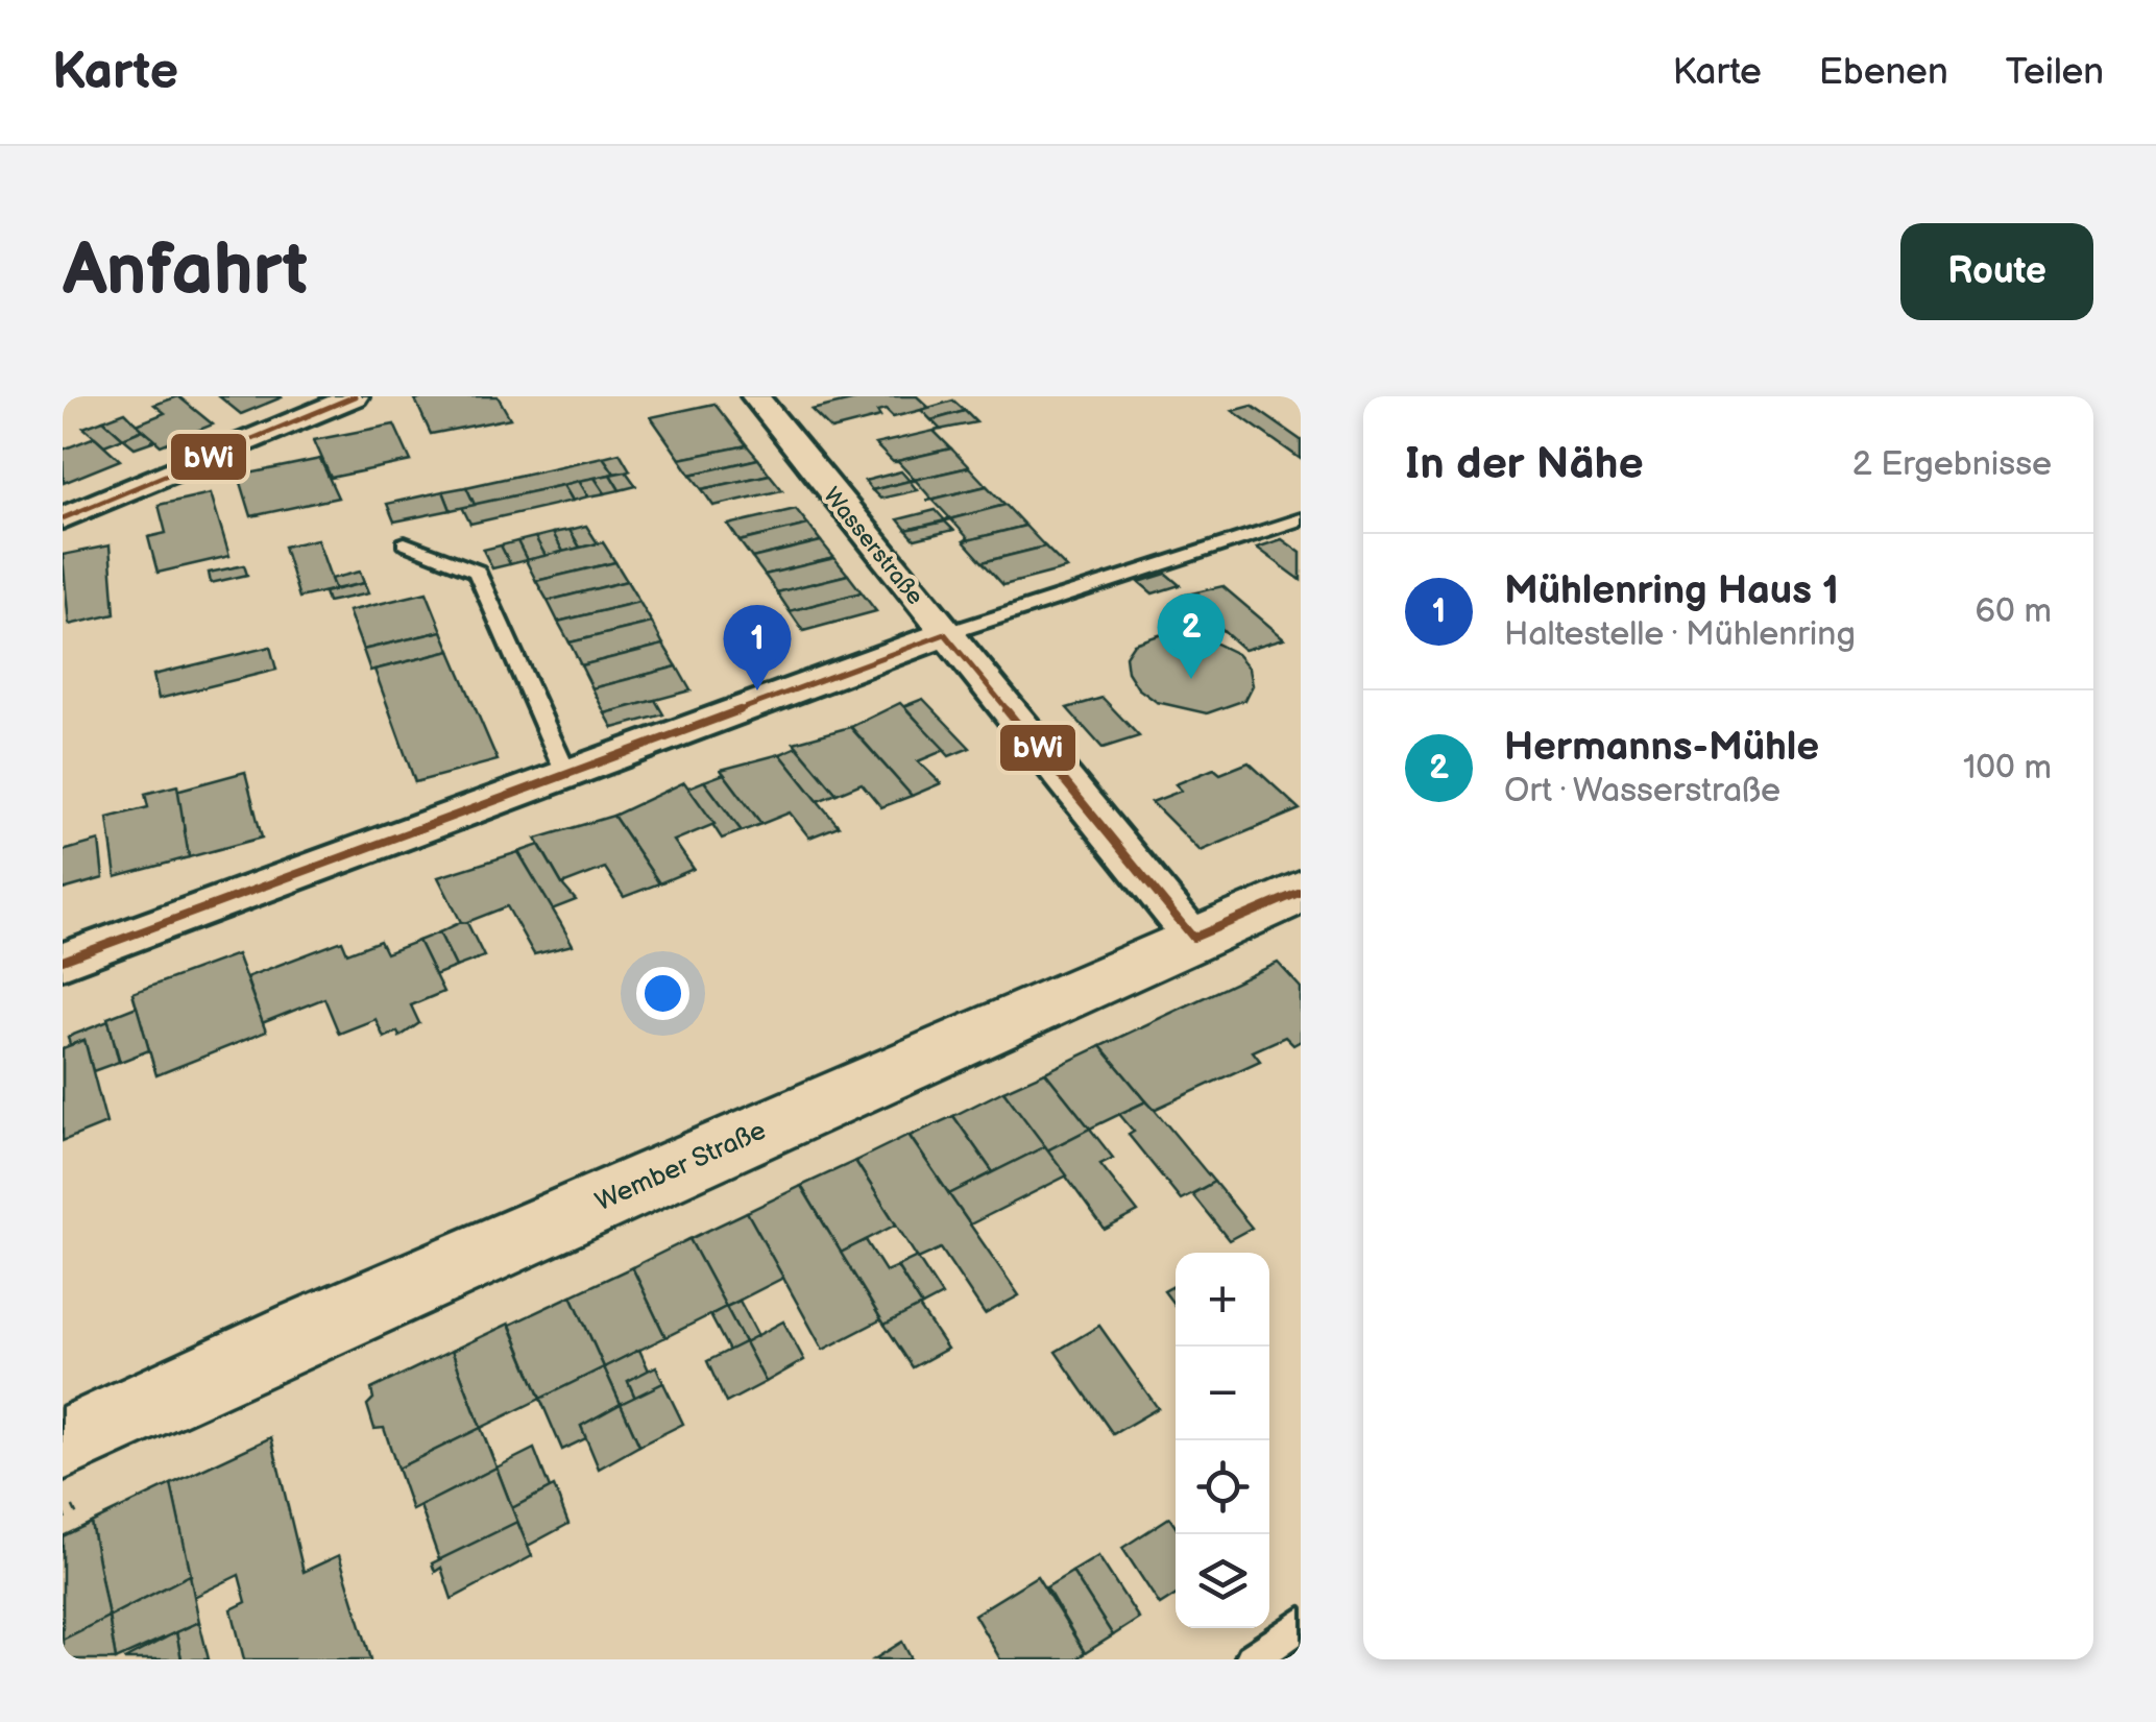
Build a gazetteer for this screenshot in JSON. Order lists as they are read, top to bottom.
{
  "streets": {
    "street": ["Wasserstraße", "Wember Straße"]
  },
  "crossings": [
    ["Wasserstraße", "Wember Straße"]
  ],
  "lines": ["transit line bWi"],
  "page": {
    "header": "Karte",
    "nav": ["Karte", "Ebenen", "Teilen"],
    "buttons": "Route",
    "title": "Anfahrt",
    "heading": ["In der Nähe", "2 Ergebnisse"],
    "list": [
      {
        "mark": "1",
        "name": "Mühlenring Haus 1",
        "note": "Haltestelle · Mühlenring",
        "value": "60 m"
      },
      {
        "mark": "2",
        "name": "Hermanns-Mühle",
        "note": "Ort · Wasserstraße",
        "value": "100 m"
      }
    ],
    "pins": ["2", "1"],
    "map_buttons": ["+", "−"]
  }
}
